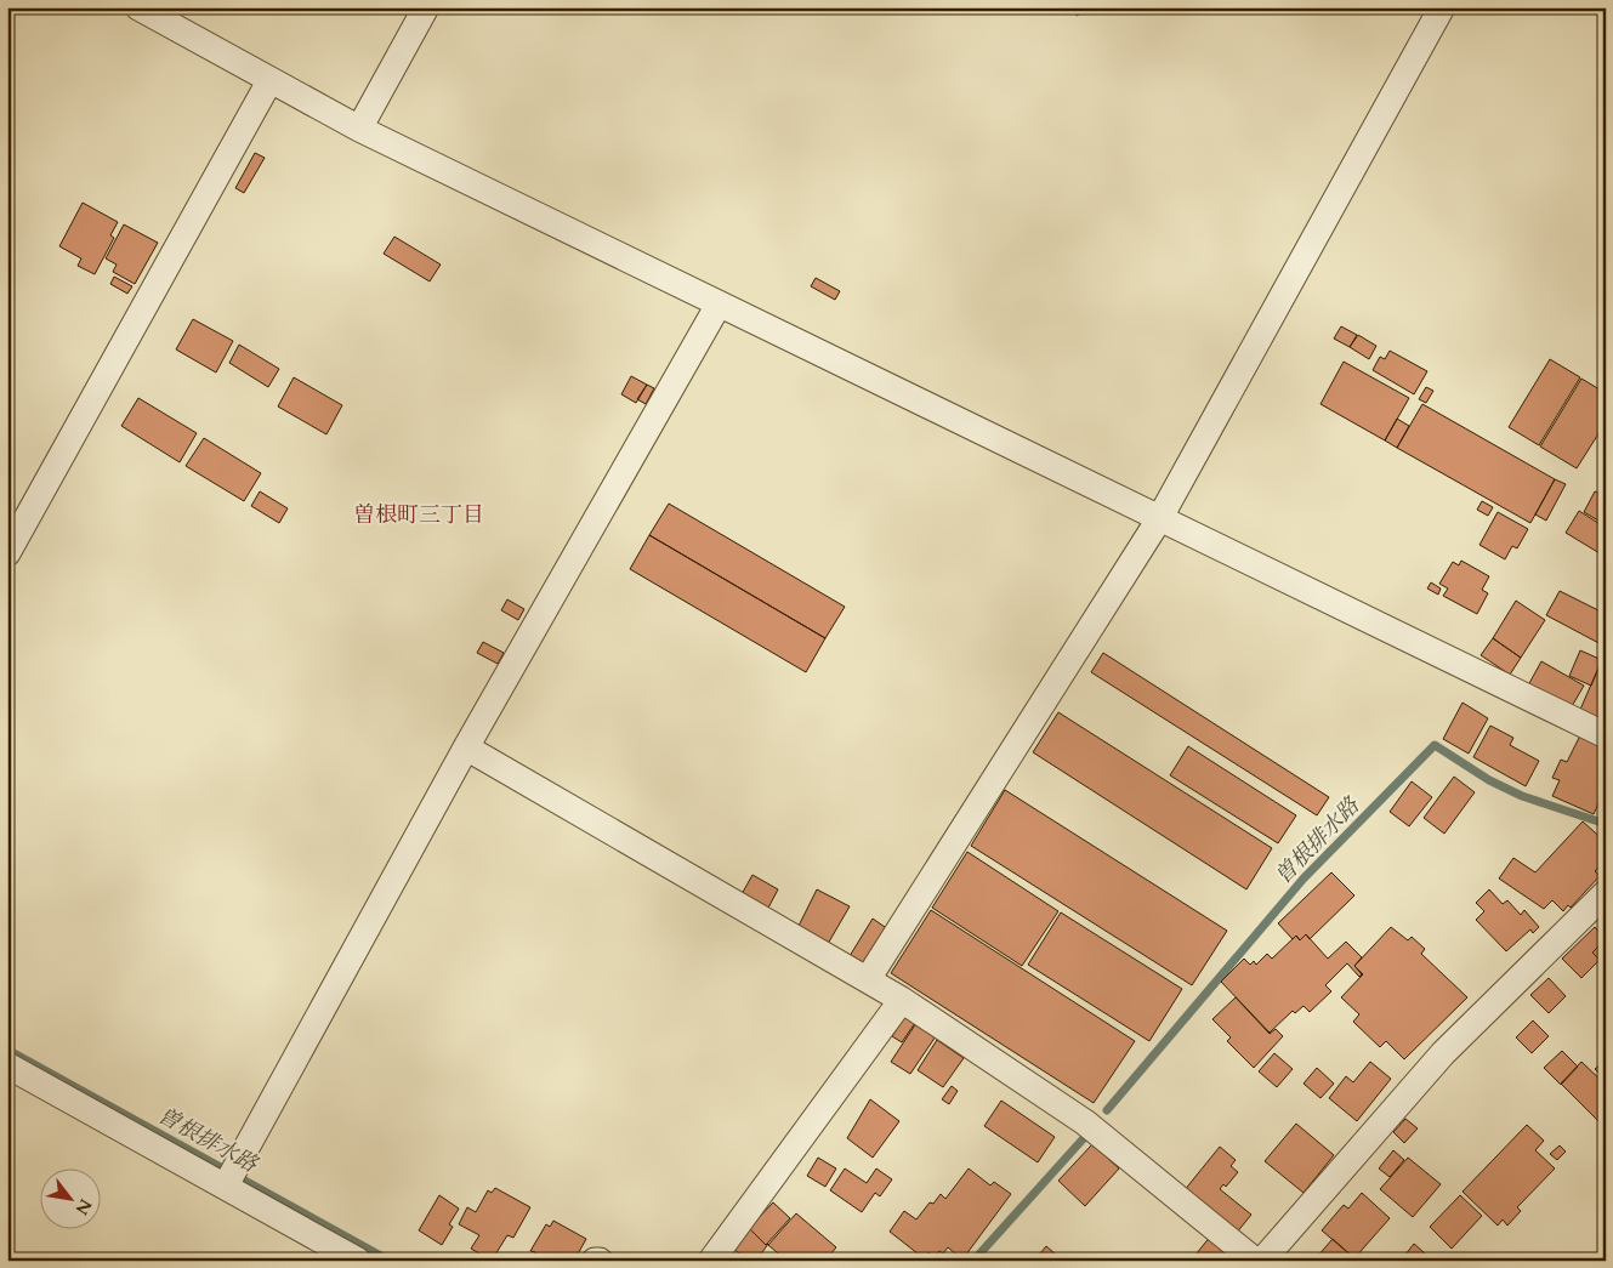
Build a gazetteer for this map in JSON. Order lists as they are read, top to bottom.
{
  "districts": ["曽根町三丁目"],
  "water": ["曽根排水路"],
  "north": "bottom right"
}
